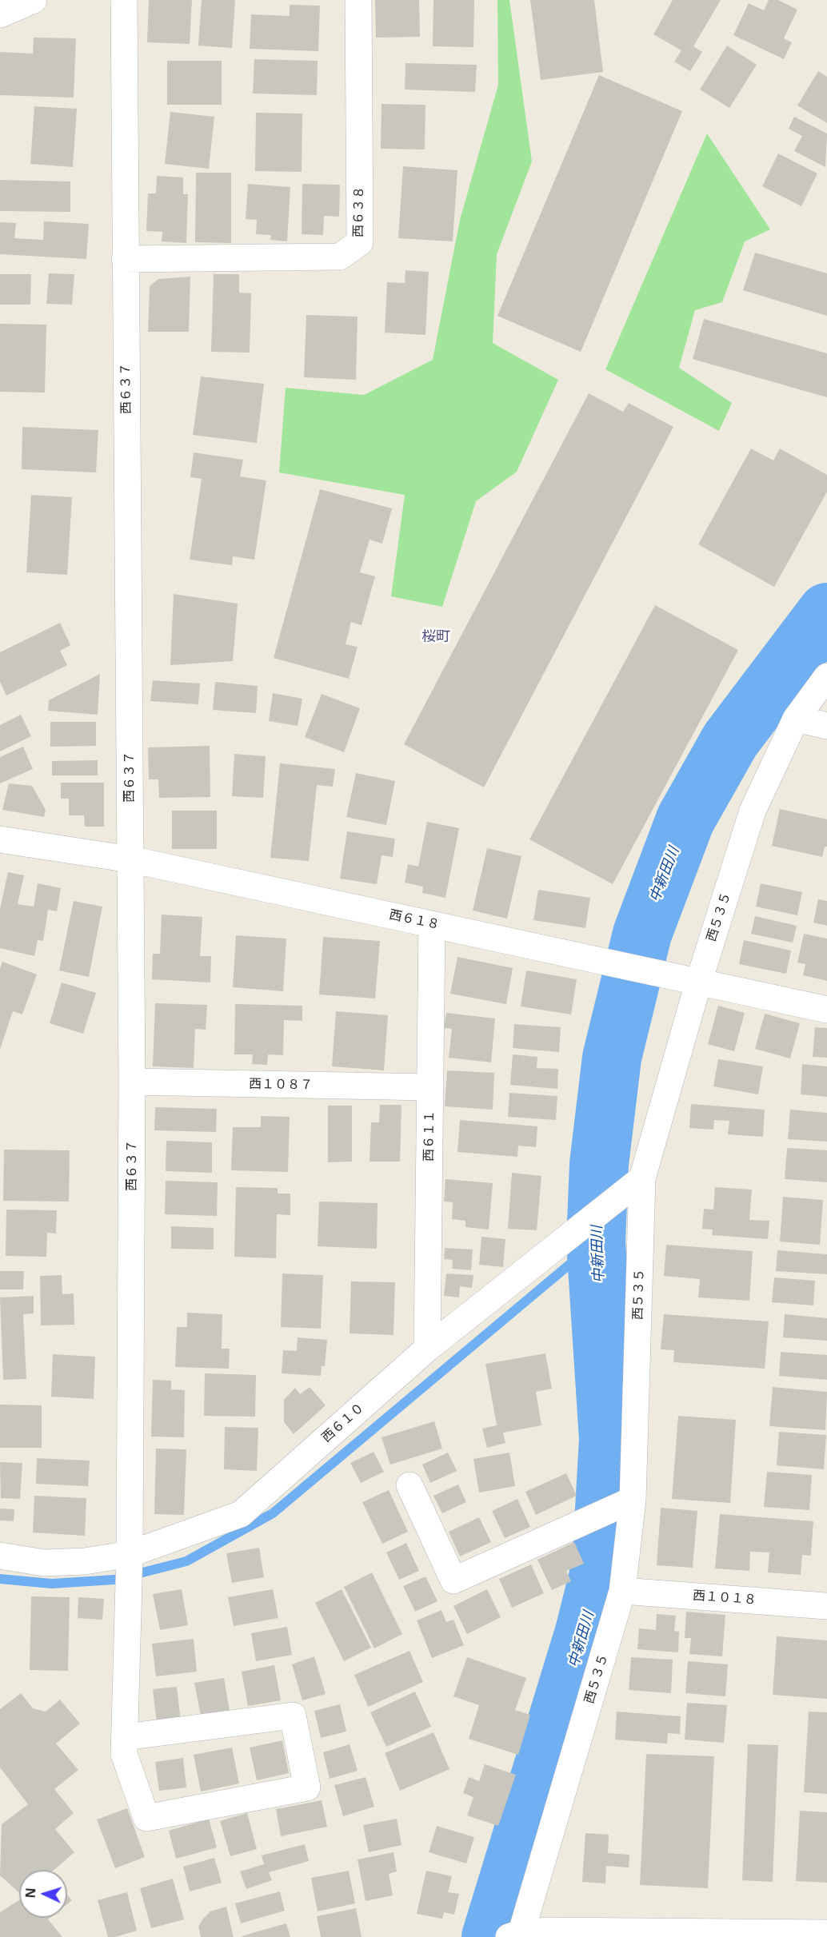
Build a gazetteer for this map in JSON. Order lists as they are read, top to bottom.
{
  "streets": {
    "street": [
      "西６３８",
      "西６３７",
      "西５３５",
      "西６１８",
      "西１０８７",
      "西６１１",
      "西６１０",
      "西１０１８"
    ]
  },
  "crossings": [
    ["西６３８", "西６３７"],
    ["西６３７", "西６１８"],
    ["西６３７", "西１０８７"],
    ["西６３７", "西６１０"],
    ["西５３５", "西６１８"],
    ["西５３５", "西６１０"],
    ["西５３５", "西１０１８"],
    ["西６１８", "西６１１"],
    ["西１０８７", "西６１１"],
    ["西６１１", "西６１０"]
  ],
  "districts": ["桜町"],
  "water": ["中新田川"],
  "north": "left"
}
